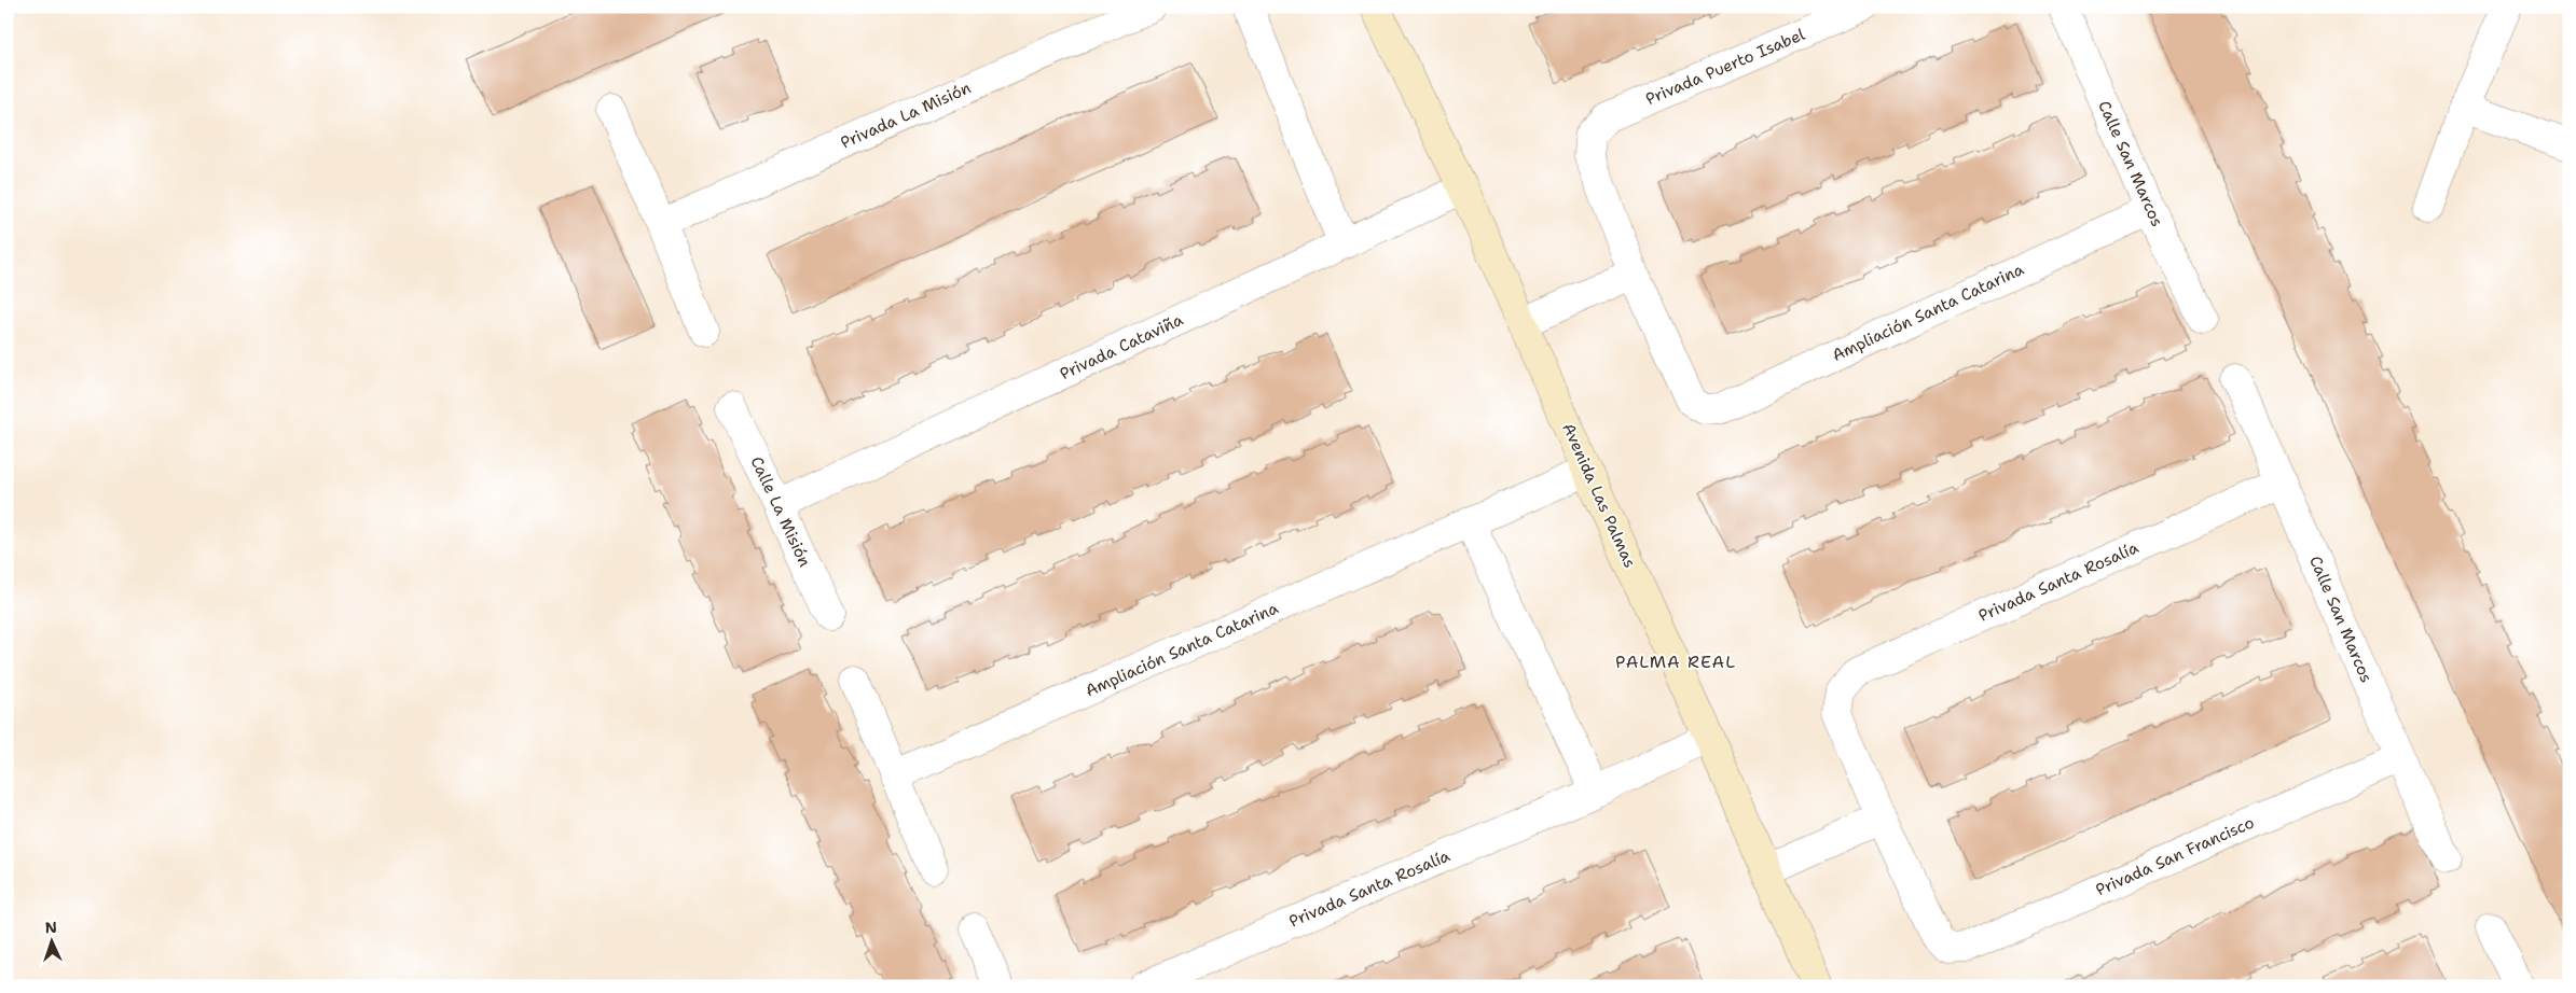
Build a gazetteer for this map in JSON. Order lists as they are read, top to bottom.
{
  "streets": {
    "main road": ["Avenida Las Palmas"],
    "street": [
      "Privada Puerto Isabel",
      "Privada La Misión",
      "Calle San Marcos",
      "Ampliación Santa Catarina",
      "Privada Cataviña",
      "Calle La Misión",
      "Privada Santa Rosalía",
      "Privada San Francisco"
    ]
  },
  "crossings": [
    ["Privada Puerto Isabel", "Ampliación Santa Catarina"],
    ["Calle San Marcos", "Ampliación Santa Catarina"],
    ["Calle San Marcos", "Privada Santa Rosalía"],
    ["Calle San Marcos", "Privada San Francisco"],
    ["Ampliación Santa Catarina", "Avenida Las Palmas"],
    ["Privada Cataviña", "Avenida Las Palmas"],
    ["Privada Cataviña", "Calle La Misión"],
    ["Avenida Las Palmas", "Privada Santa Rosalía"],
    ["Privada Santa Rosalía", "Privada San Francisco"]
  ],
  "districts": ["PALMA REAL"],
  "north": "top"
}
